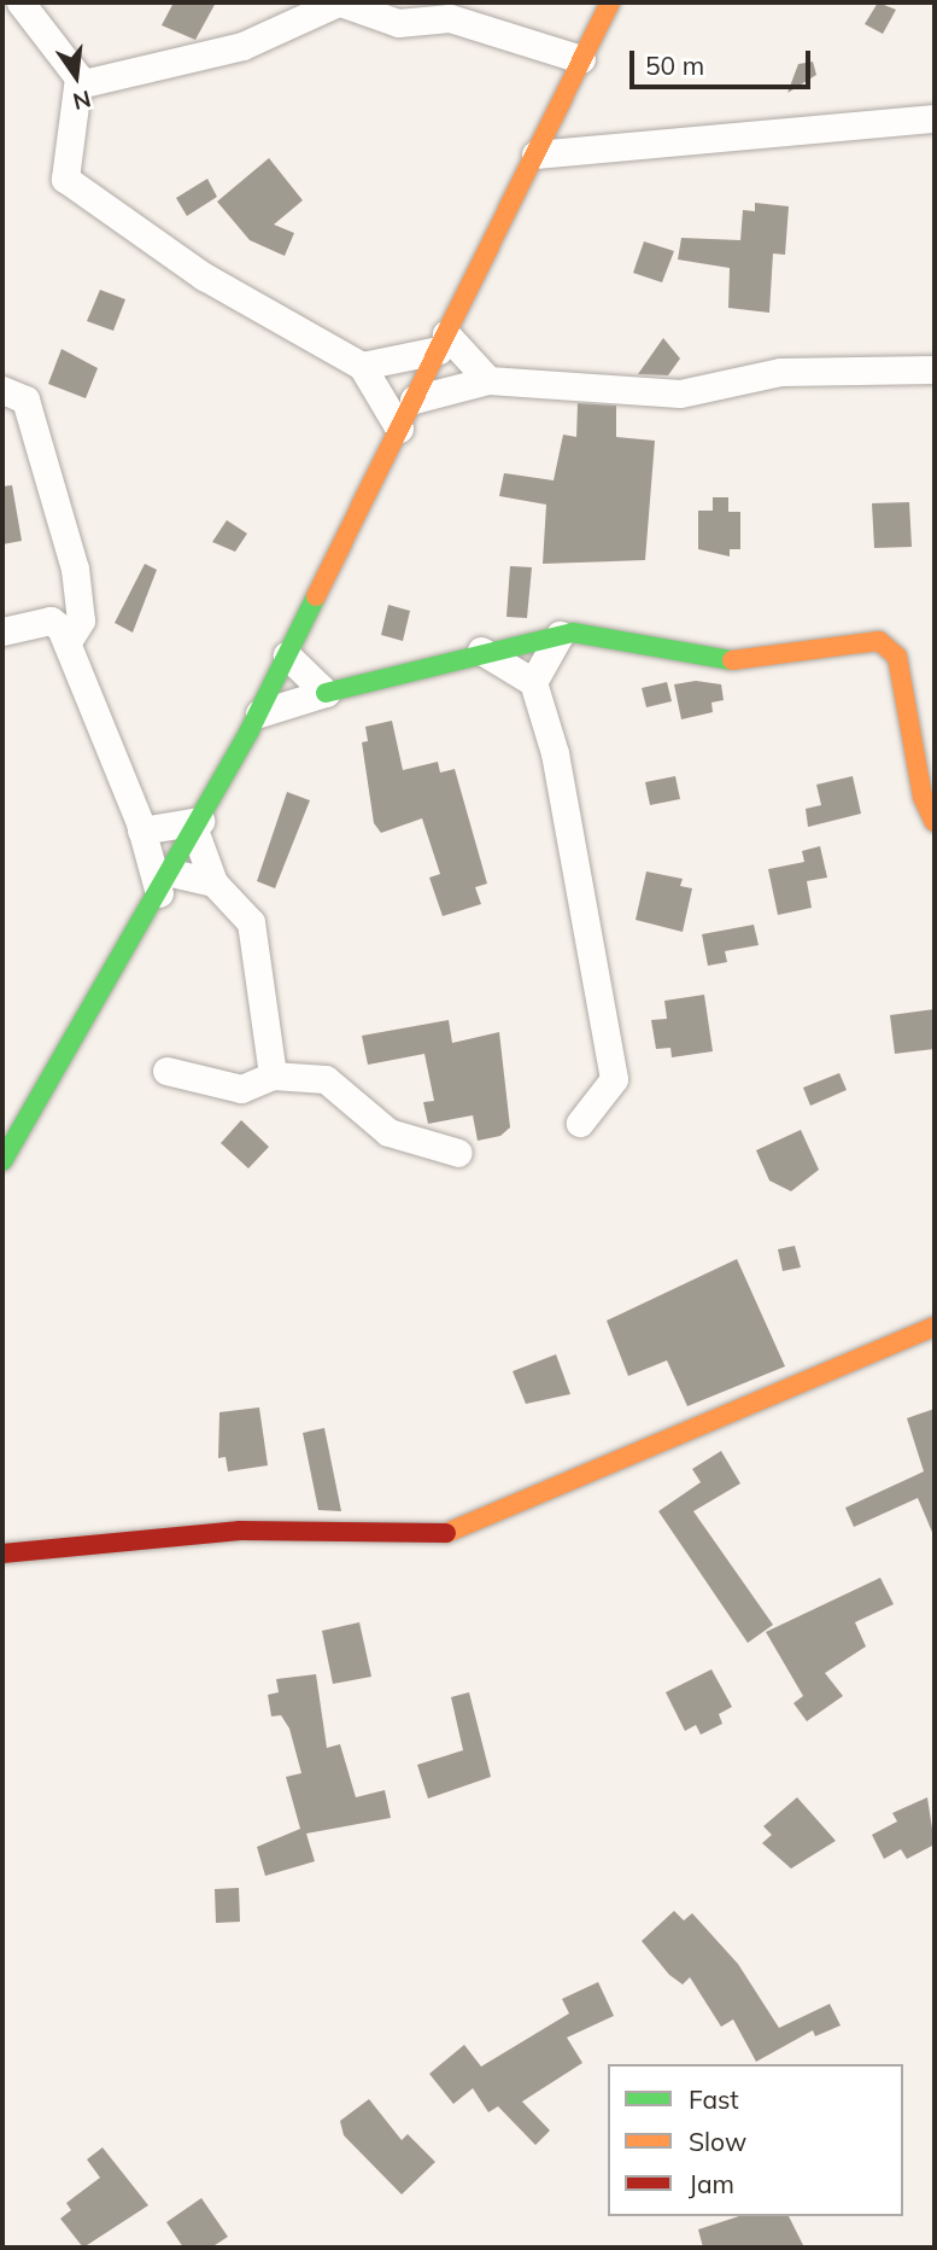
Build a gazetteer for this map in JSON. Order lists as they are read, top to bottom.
{
  "legend": ["Fast", "Slow", "Jam"],
  "scale_bar": "50 m",
  "north": "bottom"
}
